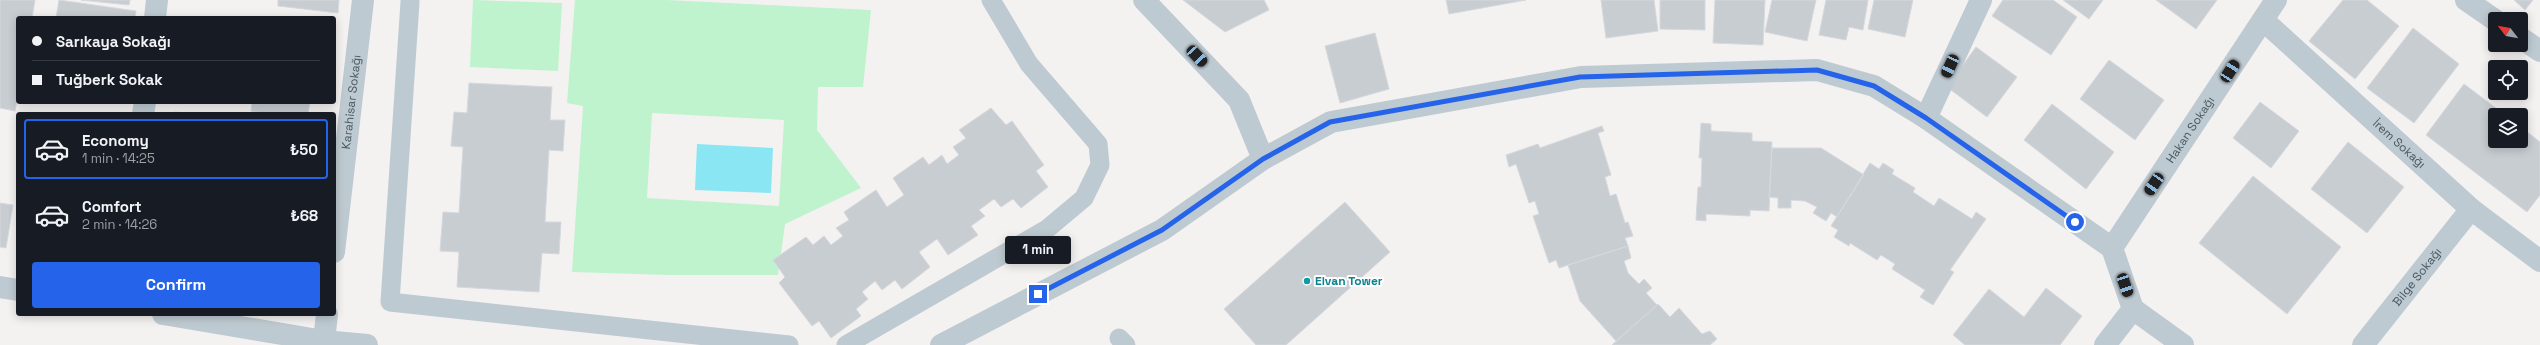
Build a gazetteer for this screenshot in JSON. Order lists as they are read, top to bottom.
{
  "streets": {
    "street": [
      "Karahisar Sokağı",
      "Hakan Sokağı",
      "İrem Sokağı",
      "Bilge Sokağı"
    ]
  },
  "crossings": [
    ["Hakan Sokağı", "İrem Sokağı"],
    ["İrem Sokağı", "Bilge Sokağı"]
  ],
  "places": ["Elvan Tower"],
  "north": "top left",
  "page": {
    "banner": ["Sarıkaya Sokağı", "Tuğberk Sokak"],
    "list": [
      {
        "name": "Economy",
        "note": "1 min · 14:25",
        "value": "₺50"
      },
      {
        "name": "Comfort",
        "note": "2 min · 14:26",
        "value": "₺68"
      }
    ],
    "bubble": "1 min",
    "buttons": "Confirm"
  }
}
